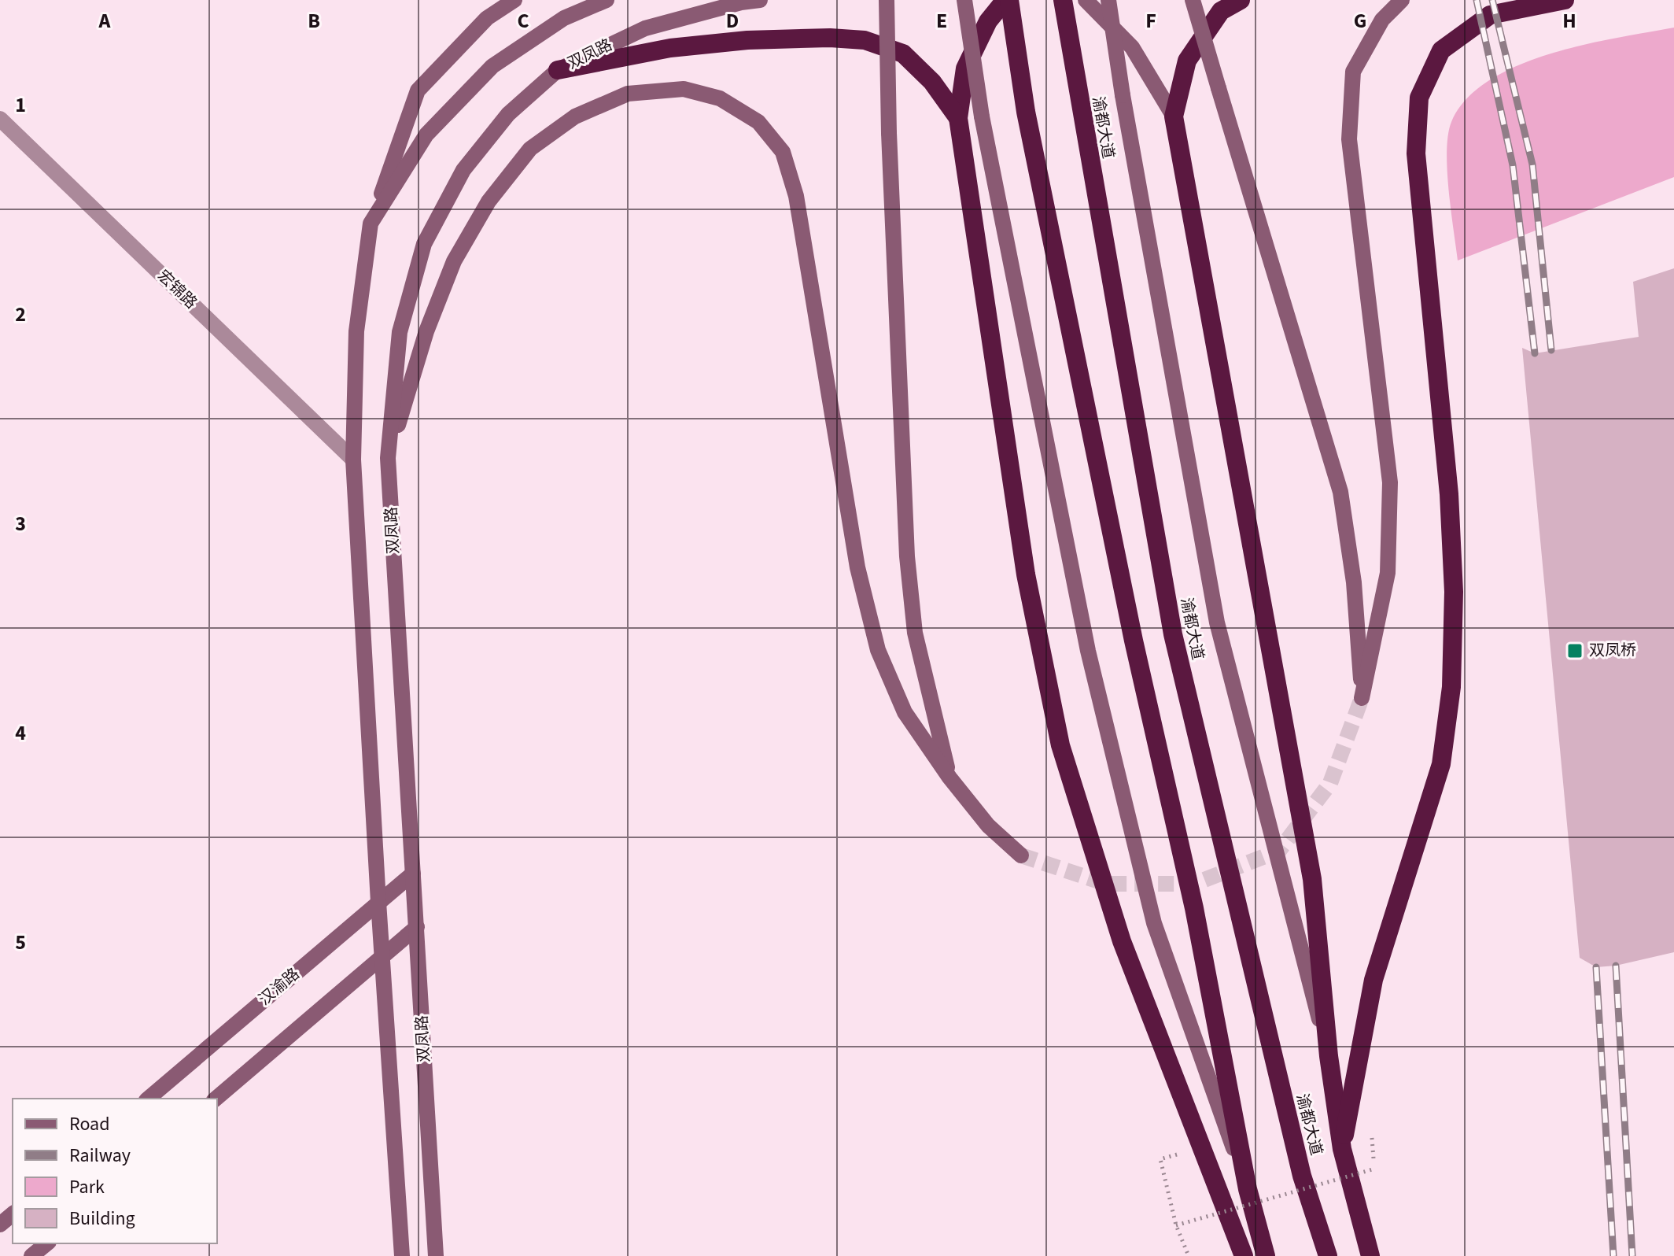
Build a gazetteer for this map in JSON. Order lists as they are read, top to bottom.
{
  "streets": {
    "highway": ["渝都大道"],
    "main road": ["双凤路", "汉渝路"],
    "street": ["宏锦路"]
  },
  "crossings": [
    ["双凤路", "汉渝路"]
  ],
  "places": {
    "transit": ["双凤桥"]
  },
  "legend": [
    "Road",
    "Railway",
    "Park",
    "Building"
  ],
  "grid": {
    "columns": [
      "A",
      "B",
      "C",
      "D",
      "E",
      "F",
      "G",
      "H"
    ],
    "rows": [
      "1",
      "2",
      "3",
      "4",
      "5"
    ]
  }
}
